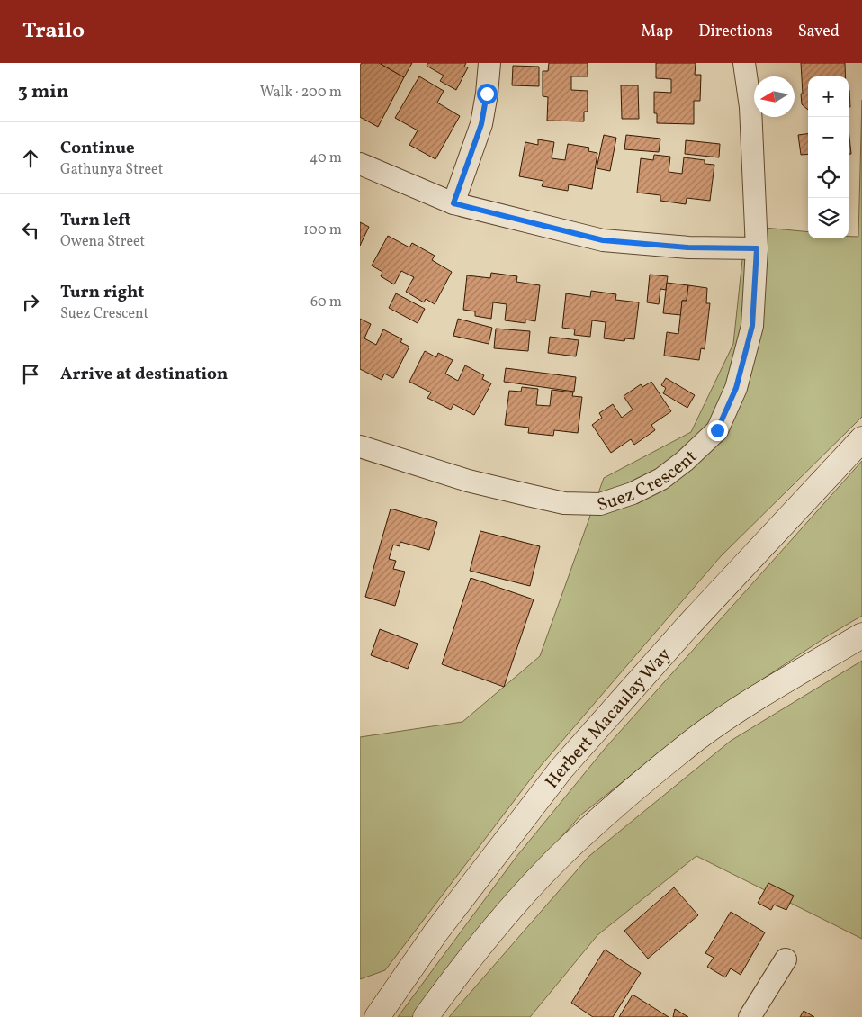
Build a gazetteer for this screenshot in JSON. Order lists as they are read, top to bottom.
{
  "streets": {
    "main road": ["Herbert Macaulay Way"],
    "street": ["Suez Crescent"]
  },
  "north": "left",
  "page": {
    "header": "Trailo",
    "nav": ["Map", "Directions", "Saved"],
    "heading": ["3 min", "Walk · 200 m"],
    "map_buttons": ["+", "−"],
    "list": [
      ["Continue", "Gathunya Street", "40 m"],
      ["Turn left", "Owena Street", "100 m"],
      ["Turn right", "Suez Crescent", "60 m"],
      "Arrive at destination"
    ]
  }
}
